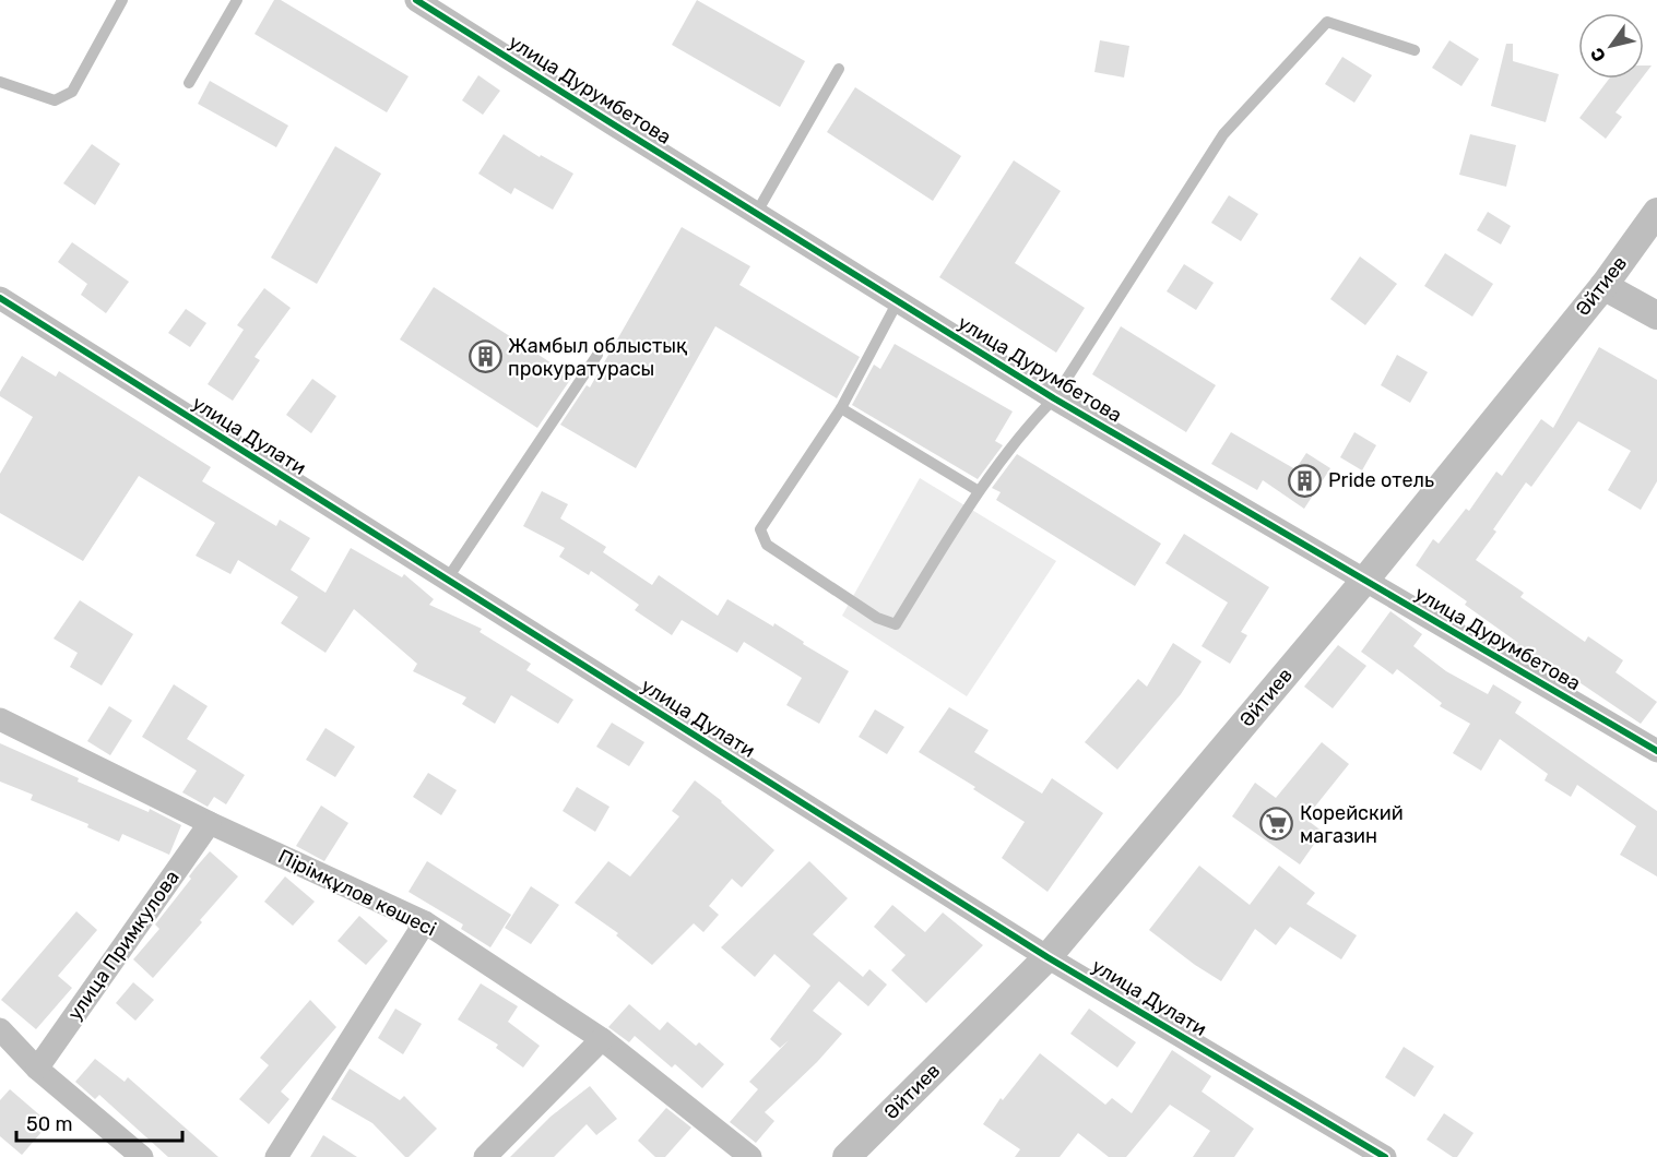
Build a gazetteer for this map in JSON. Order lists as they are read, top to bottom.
{
  "streets": {
    "street": [
      "улица Дурумбетова",
      "Әйтиев",
      "улица Дулати",
      "Пірімқұлов көшесі",
      "улица Примкулова"
    ]
  },
  "crossings": [
    ["улица Дурумбетова", "Әйтиев"],
    ["Әйтиев", "улица Дулати"],
    ["Пірімқұлов көшесі", "улица Примкулова"]
  ],
  "places": {
    "building": ["Жамбыл облыстық прокуратурасы", "Pride отель"],
    "supermarket": ["Корейский магазин"]
  },
  "scale_bar": "50 m",
  "north": "bottom left"
}
